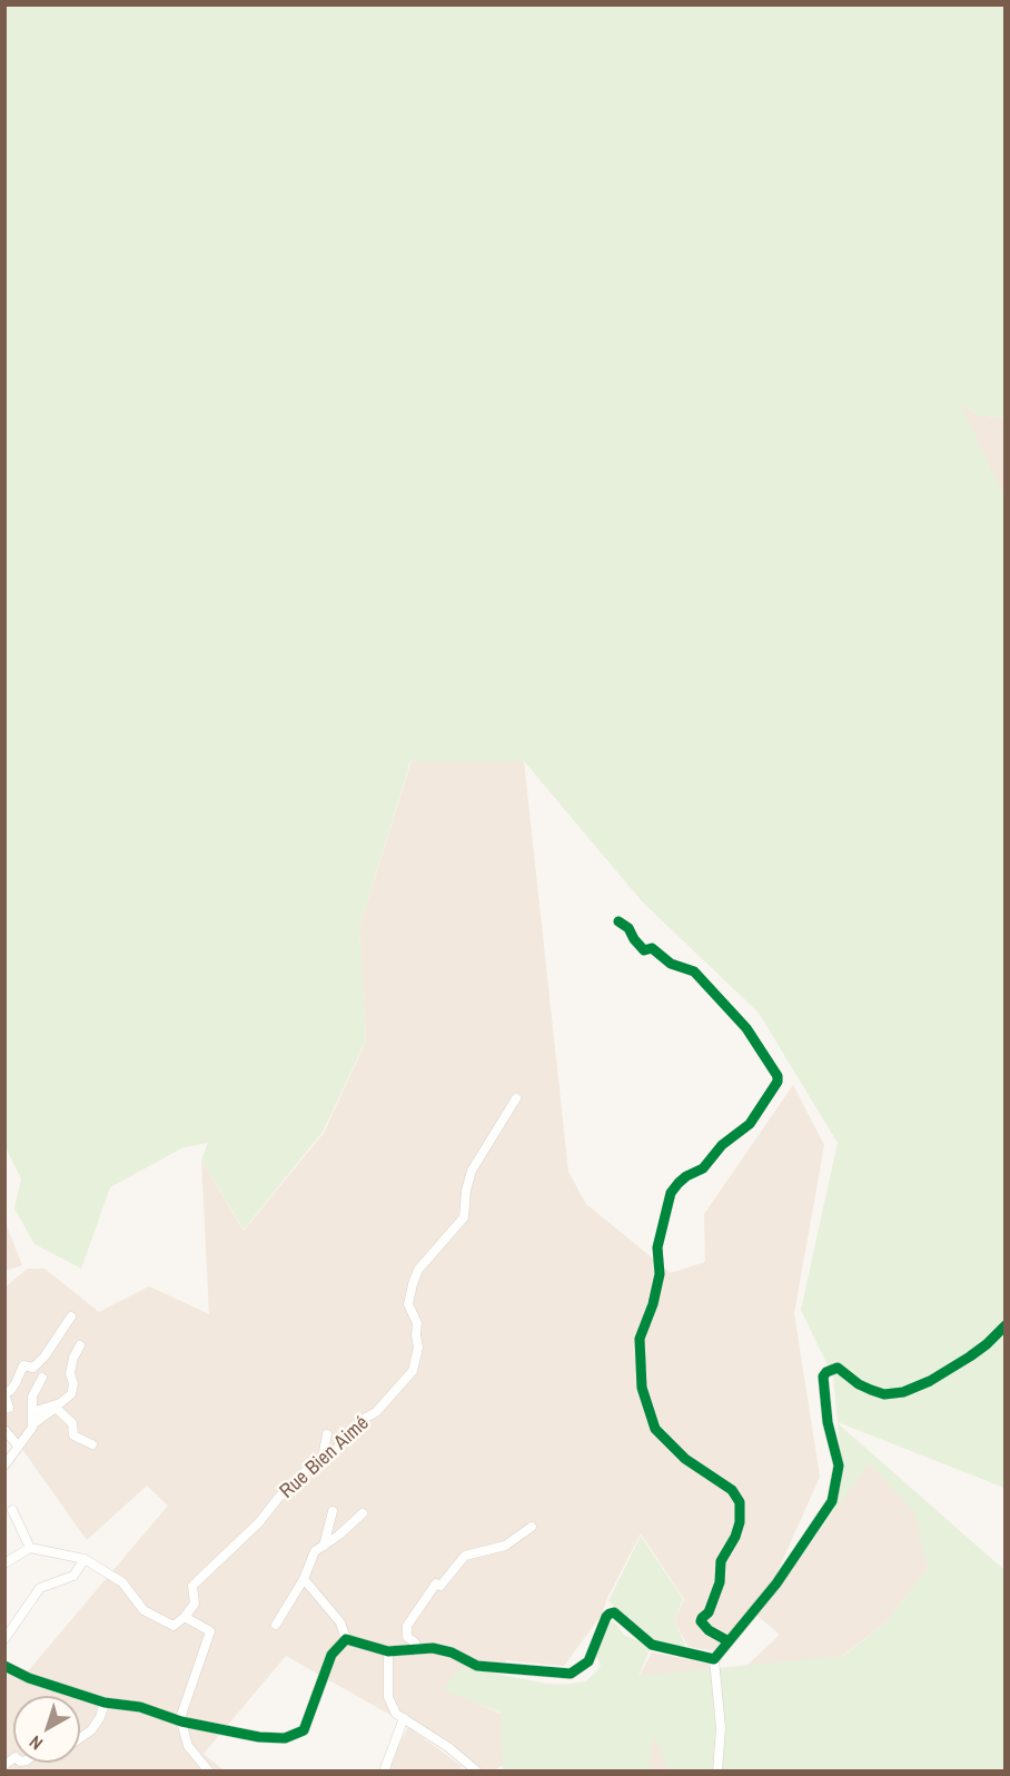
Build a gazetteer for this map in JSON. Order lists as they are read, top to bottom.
{
  "streets": {
    "street": ["Rue Bien Aimé"]
  },
  "north": "bottom left"
}
